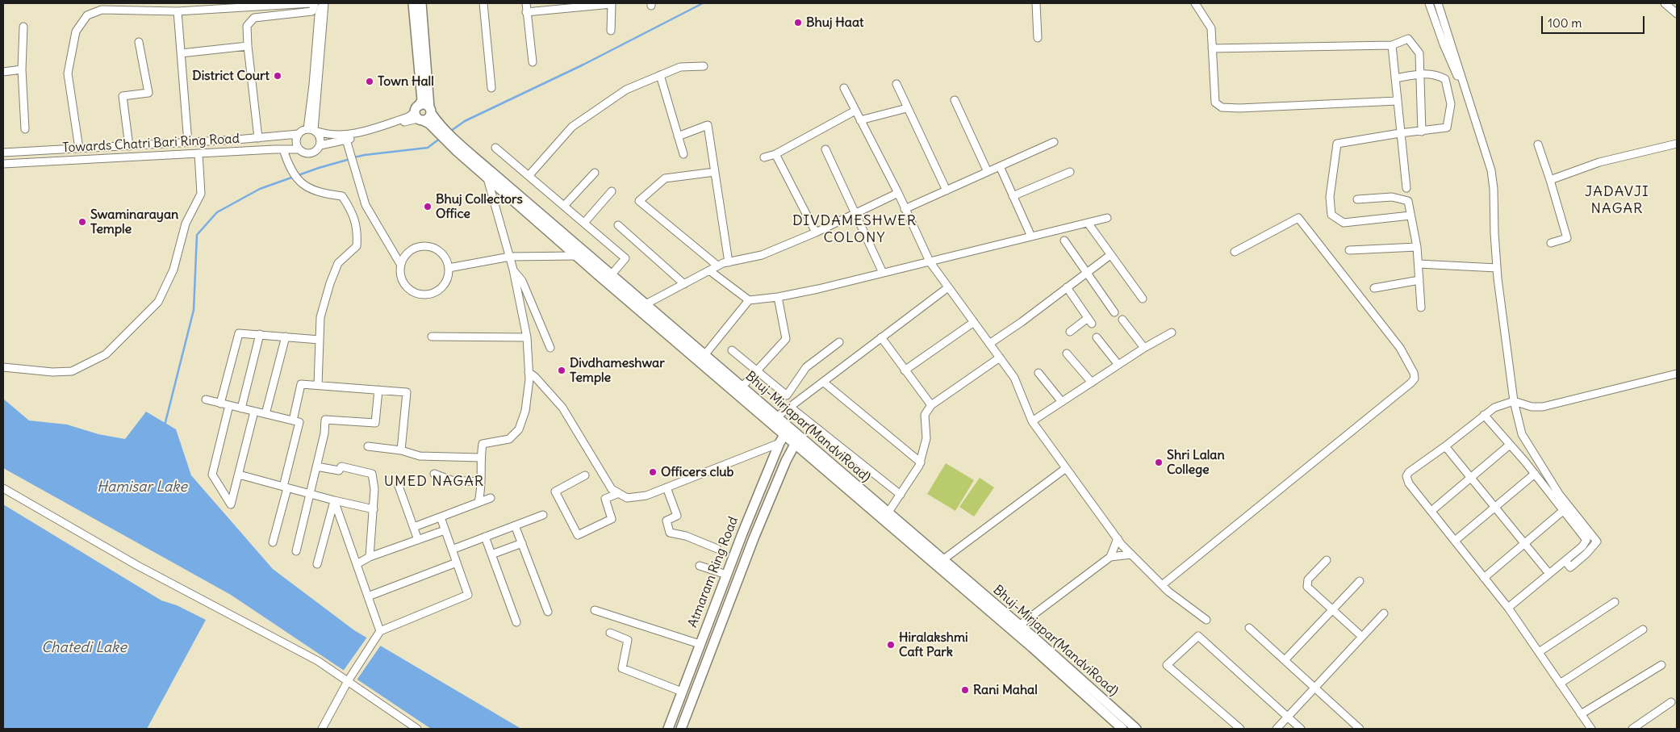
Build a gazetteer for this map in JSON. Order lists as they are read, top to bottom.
{
  "streets": {
    "main road": ["Bhuj-Mirjapar(MandviRoad)", "Atmaram Ring Road"],
    "street": ["Towards Chatri Bari Ring Road"]
  },
  "crossings": [
    ["Bhuj-Mirjapar(MandviRoad)", "Atmaram Ring Road"]
  ],
  "districts": ["JADAVJI NAGAR", "DIVDAMESHWER COLONY", "UMED NAGAR"],
  "water": ["Hamisar Lake", "Chatedi Lake"],
  "places": [
    "Bhuj Haat",
    "District Court",
    "Town Hall",
    "Bhuj Collectors Office",
    "Swaminarayan Temple",
    "Divdhameshwar Temple",
    "Shri Lalan College",
    "Officers club",
    "Hiralakshmi Caft Park",
    "Rani Mahal"
  ],
  "scale_bar": "100 m"
}
